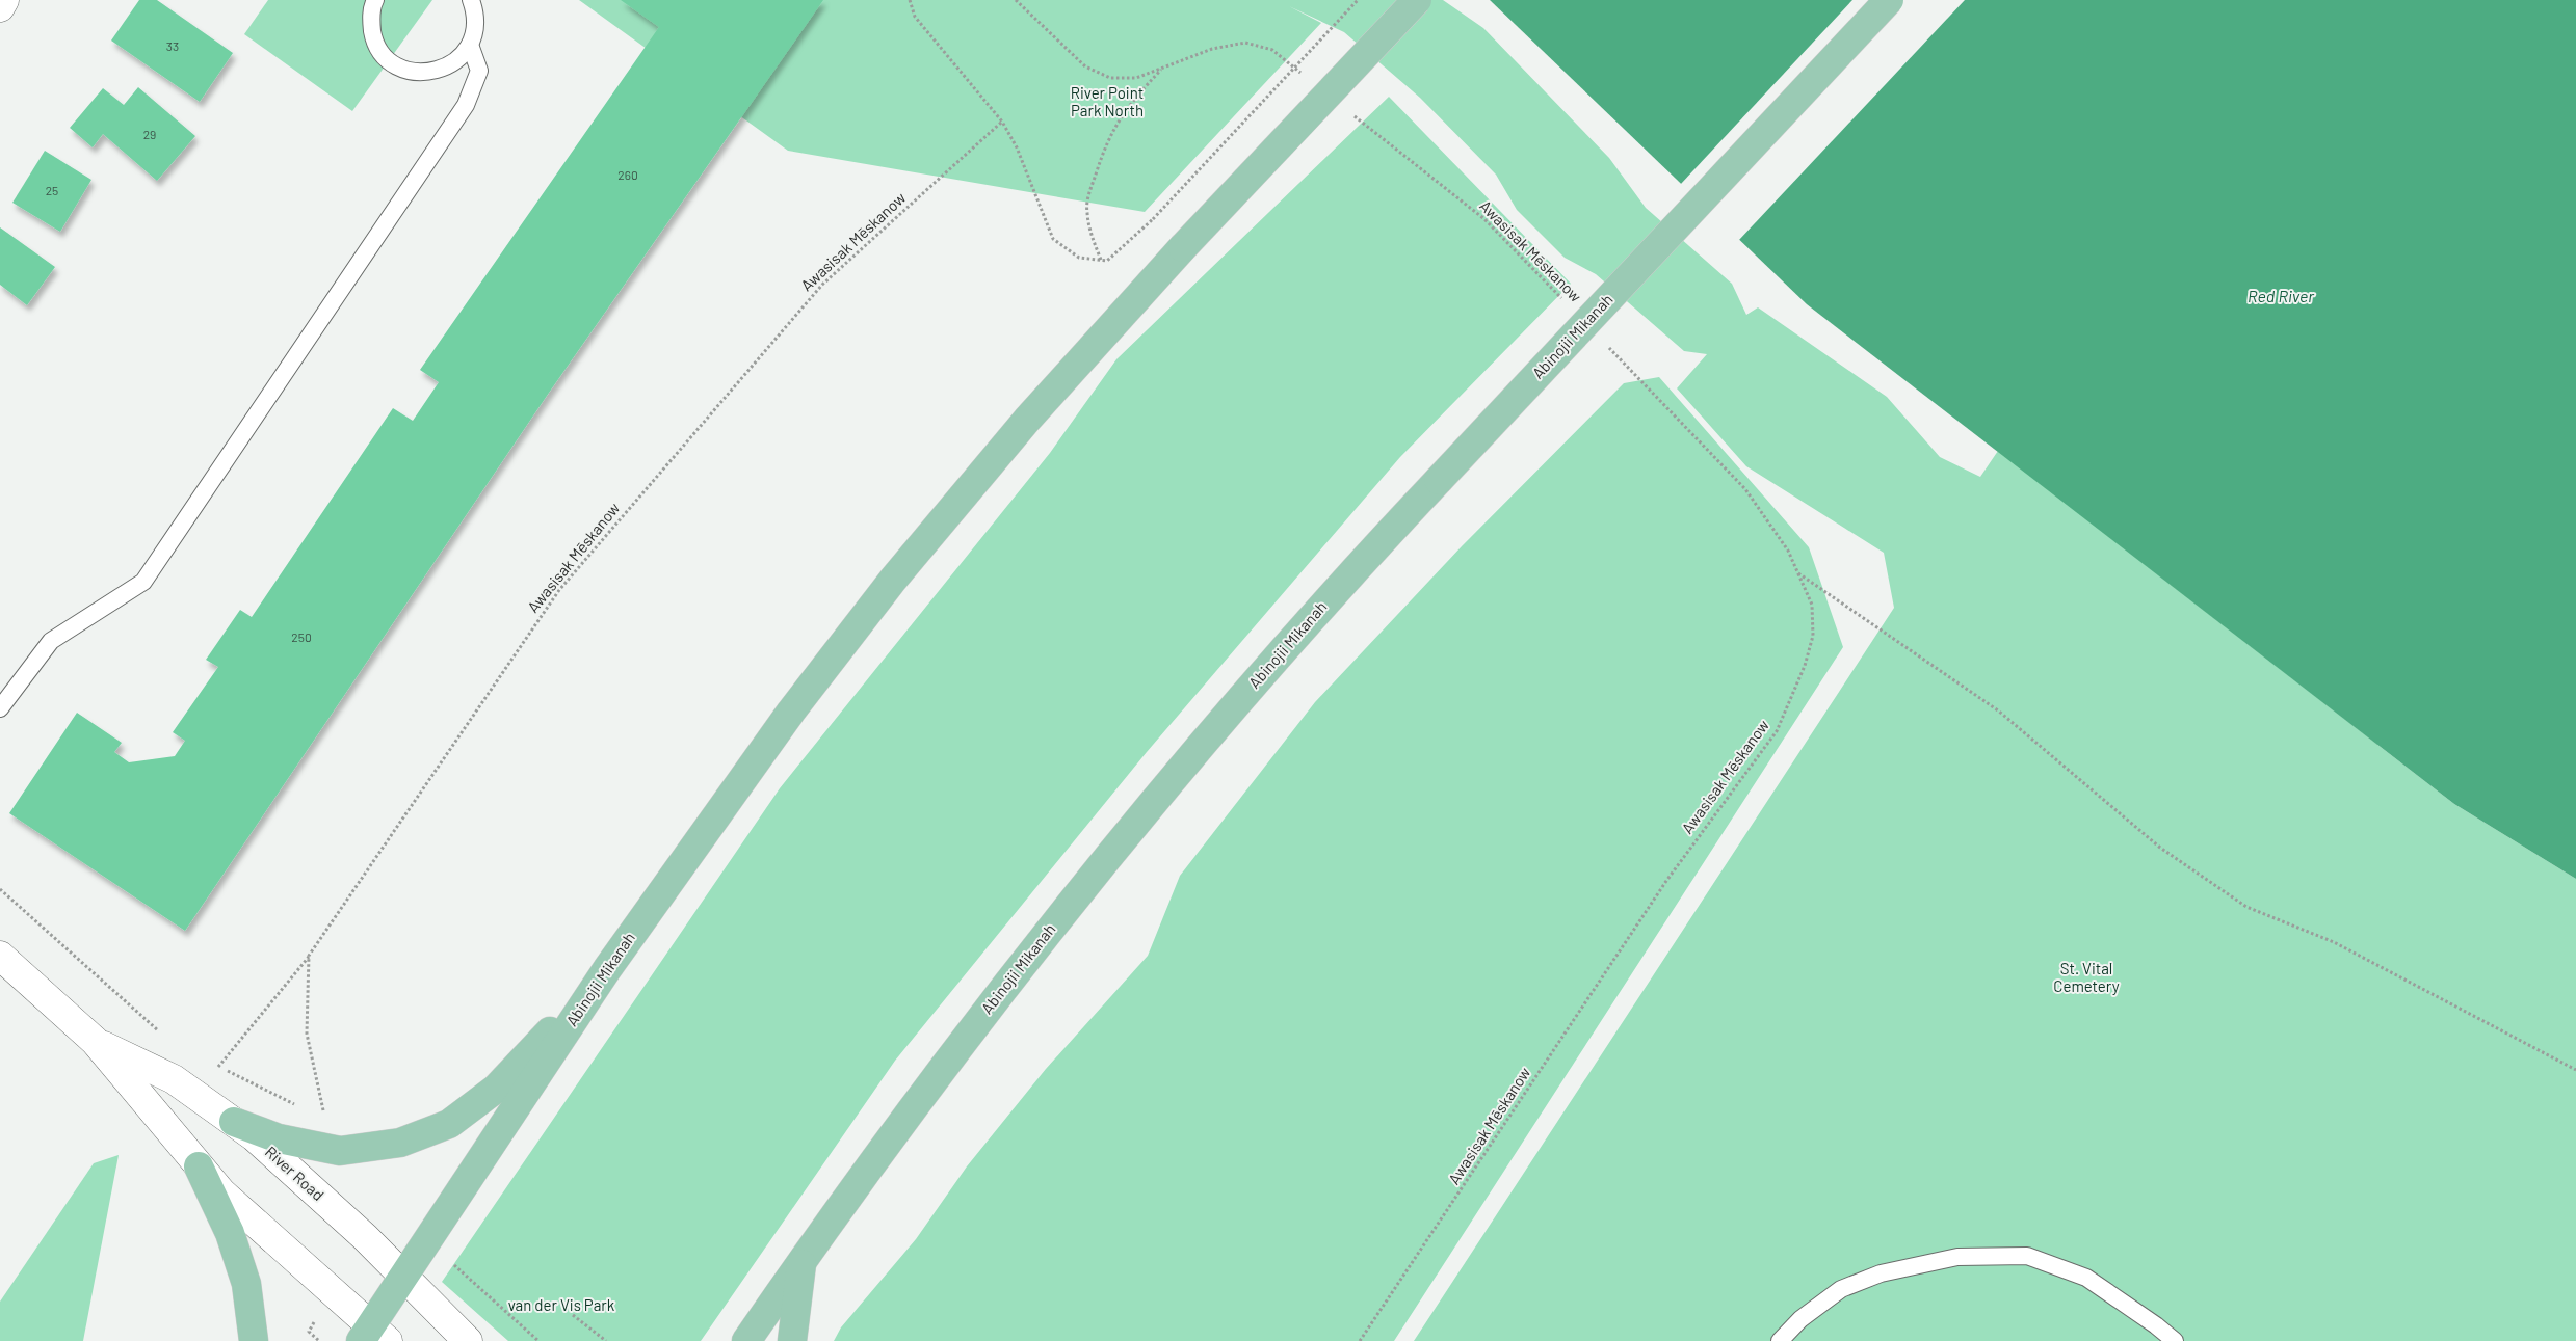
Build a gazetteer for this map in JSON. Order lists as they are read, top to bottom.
{
  "streets": {
    "main road": ["Abinojii Mikanah"],
    "street": ["River Road"],
    "path": ["Awasisak Mēskanow"]
  },
  "crossings": [
    ["Abinojii Mikanah", "River Road"]
  ],
  "water": ["Red River"],
  "parks": ["River Point Park North", "St. Vital Cemetery", "van der Vis Park"],
  "house_numbers": [
    "33",
    "29",
    "260",
    "25",
    "250"
  ]
}
